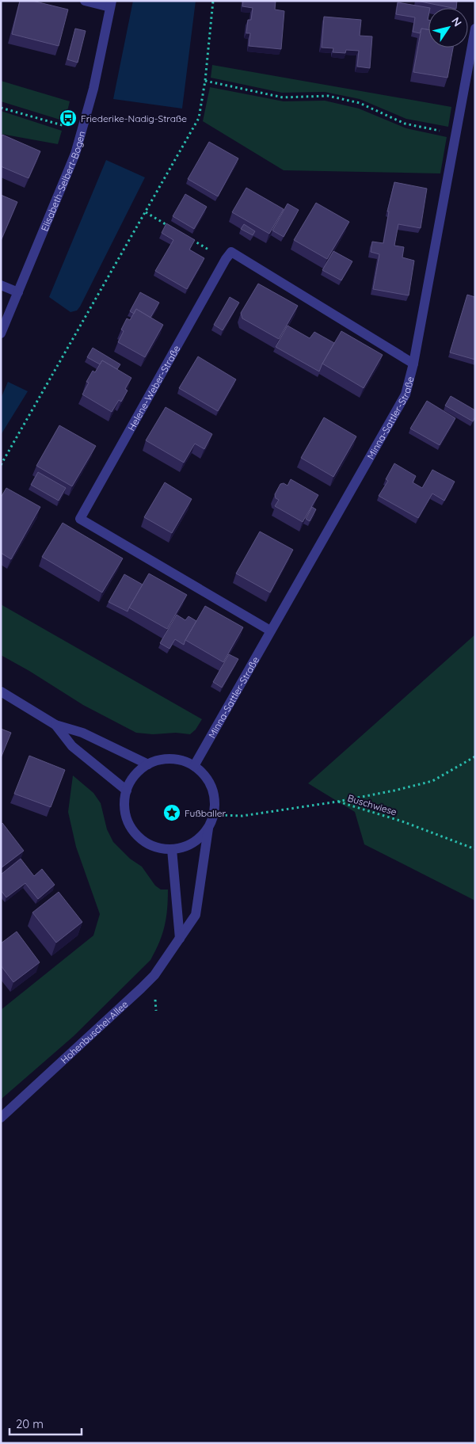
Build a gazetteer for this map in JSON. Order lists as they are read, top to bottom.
{
  "streets": {
    "street": [
      "Elisabeth-Selbert-Bogen",
      "Helene-Weber-Straße",
      "Minna-Sattler-Straße",
      "Hohenbuschei-Allee"
    ],
    "path": ["Buschwiese"]
  },
  "crossings": [
    ["Helene-Weber-Straße", "Minna-Sattler-Straße"],
    ["Minna-Sattler-Straße", "Buschwiese"],
    ["Minna-Sattler-Straße", "Hohenbuschei-Allee"],
    ["Buschwiese", "Hohenbuschei-Allee"]
  ],
  "places": {
    "bus stop": ["Friederike-Nadig-Straße"],
    "place": ["Fußballer"]
  },
  "scale_bar": "20 m",
  "north": "top right"
}
